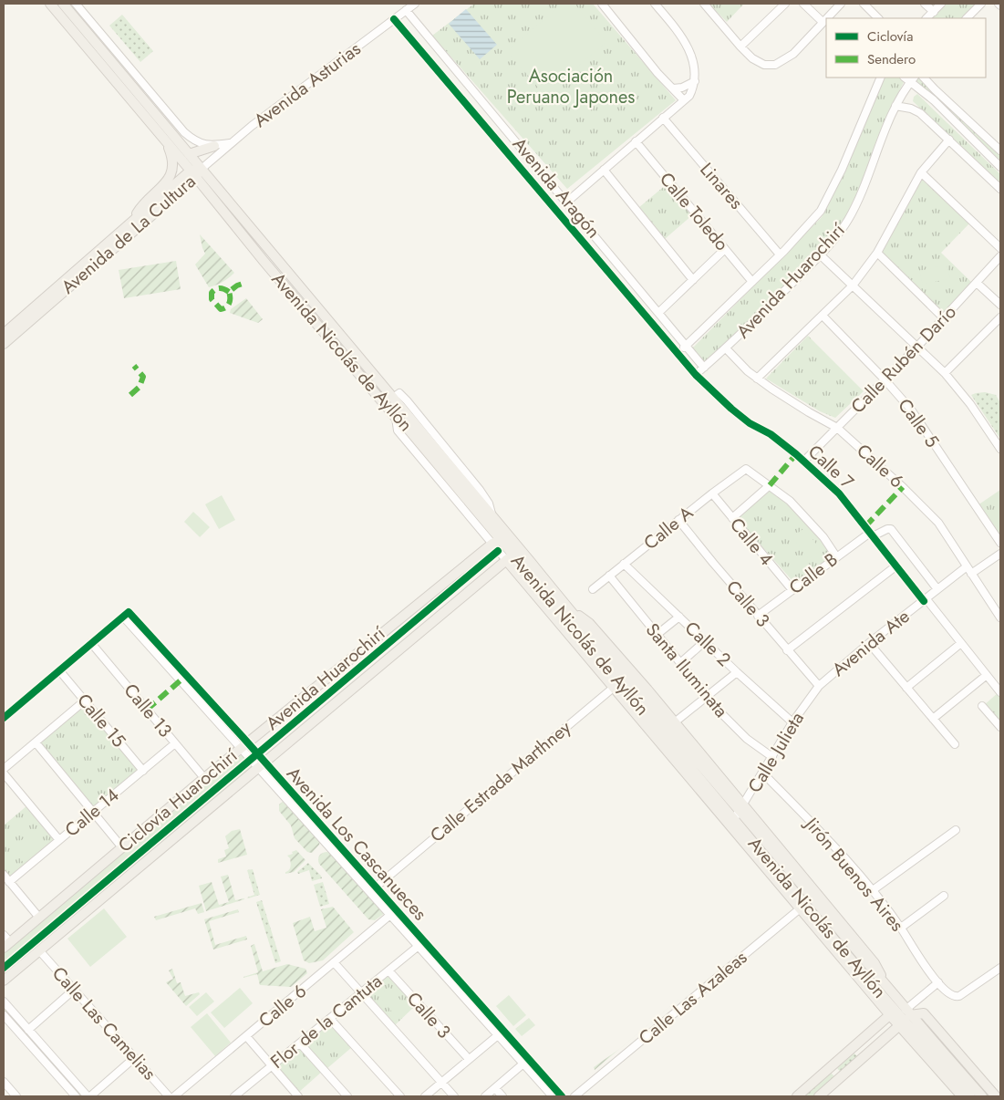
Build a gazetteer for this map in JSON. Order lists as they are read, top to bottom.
{
  "streets": {
    "main road": ["Avenida de La Cultura", "Avenida Huarochirí", "Avenida Nicolás de Ayllón"],
    "street": [
      "Avenida Asturias",
      "Linares",
      "Avenida Aragón",
      "Calle Toledo",
      "Calle Rubén Darío",
      "Calle 5",
      "Calle 6",
      "Calle 7",
      "Calle A",
      "Calle 4",
      "Calle B",
      "Calle 3",
      "Avenida Ate",
      "Calle 2",
      "Santa Iluminata",
      "Calle 13",
      "Calle 15",
      "Calle Julieta",
      "Calle Estrada Marthney",
      "Calle 14",
      "Avenida Los Cascanueces",
      "Jirón Buenos Aires",
      "Calle Las Azaleas",
      "Flor de la Cantuta",
      "Calle Las Camelias"
    ],
    "cycle path": ["Ciclovía Huarochirí"]
  },
  "crossings": [
    ["Avenida Asturias", "Avenida Aragón"],
    ["Avenida Asturias", "Avenida de La Cultura"],
    ["Avenida Asturias", "Avenida Nicolás de Ayllón"],
    ["Linares", "Avenida Huarochirí"],
    ["Avenida Aragón", "Avenida Huarochirí"],
    ["Avenida Aragón", "Calle 7"],
    ["Calle Toledo", "Avenida Huarochirí"],
    ["Avenida de La Cultura", "Avenida Nicolás de Ayllón"],
    ["Avenida Huarochirí", "Avenida Nicolás de Ayllón"],
    ["Avenida Huarochirí", "Calle 6"],
    ["Avenida Huarochirí", "Calle 7"],
    ["Avenida Huarochirí", "Calle 13"],
    ["Avenida Huarochirí", "Avenida Los Cascanueces"],
    ["Avenida Huarochirí", "Calle Las Camelias"],
    ["Avenida Nicolás de Ayllón", "Calle Julieta"],
    ["Avenida Nicolás de Ayllón", "Calle Estrada Marthney"],
    ["Avenida Nicolás de Ayllón", "Calle Las Azaleas"],
    ["Calle Rubén Darío", "Calle 5"],
    ["Calle Rubén Darío", "Calle 6"],
    ["Calle Rubén Darío", "Calle 7"],
    ["Calle 6", "Avenida Ate"],
    ["Calle 6", "Avenida Los Cascanueces"],
    ["Calle 7", "Calle B"],
    ["Calle 7", "Avenida Ate"],
    ["Calle A", "Calle 4"],
    ["Calle A", "Calle 3"],
    ["Calle A", "Calle 2"],
    ["Calle A", "Santa Iluminata"],
    ["Calle 4", "Calle B"],
    ["Calle B", "Calle 3"],
    ["Calle 3", "Avenida Ate"],
    ["Calle 3", "Calle Julieta"],
    ["Calle 3", "Flor de la Cantuta"],
    ["Avenida Ate", "Calle Julieta"],
    ["Calle 2", "Calle Julieta"],
    ["Santa Iluminata", "Calle Julieta"],
    ["Calle 13", "Calle 14"],
    ["Calle 13", "Avenida Los Cascanueces"],
    ["Calle 15", "Calle 14"],
    ["Calle Julieta", "Jirón Buenos Aires"],
    ["Calle Estrada Marthney", "Avenida Los Cascanueces"],
    ["Avenida Los Cascanueces", "Flor de la Cantuta"]
  ],
  "parks": ["Asociación Peruano Japones"],
  "legend": ["Ciclovía", "Sendero"]
}
